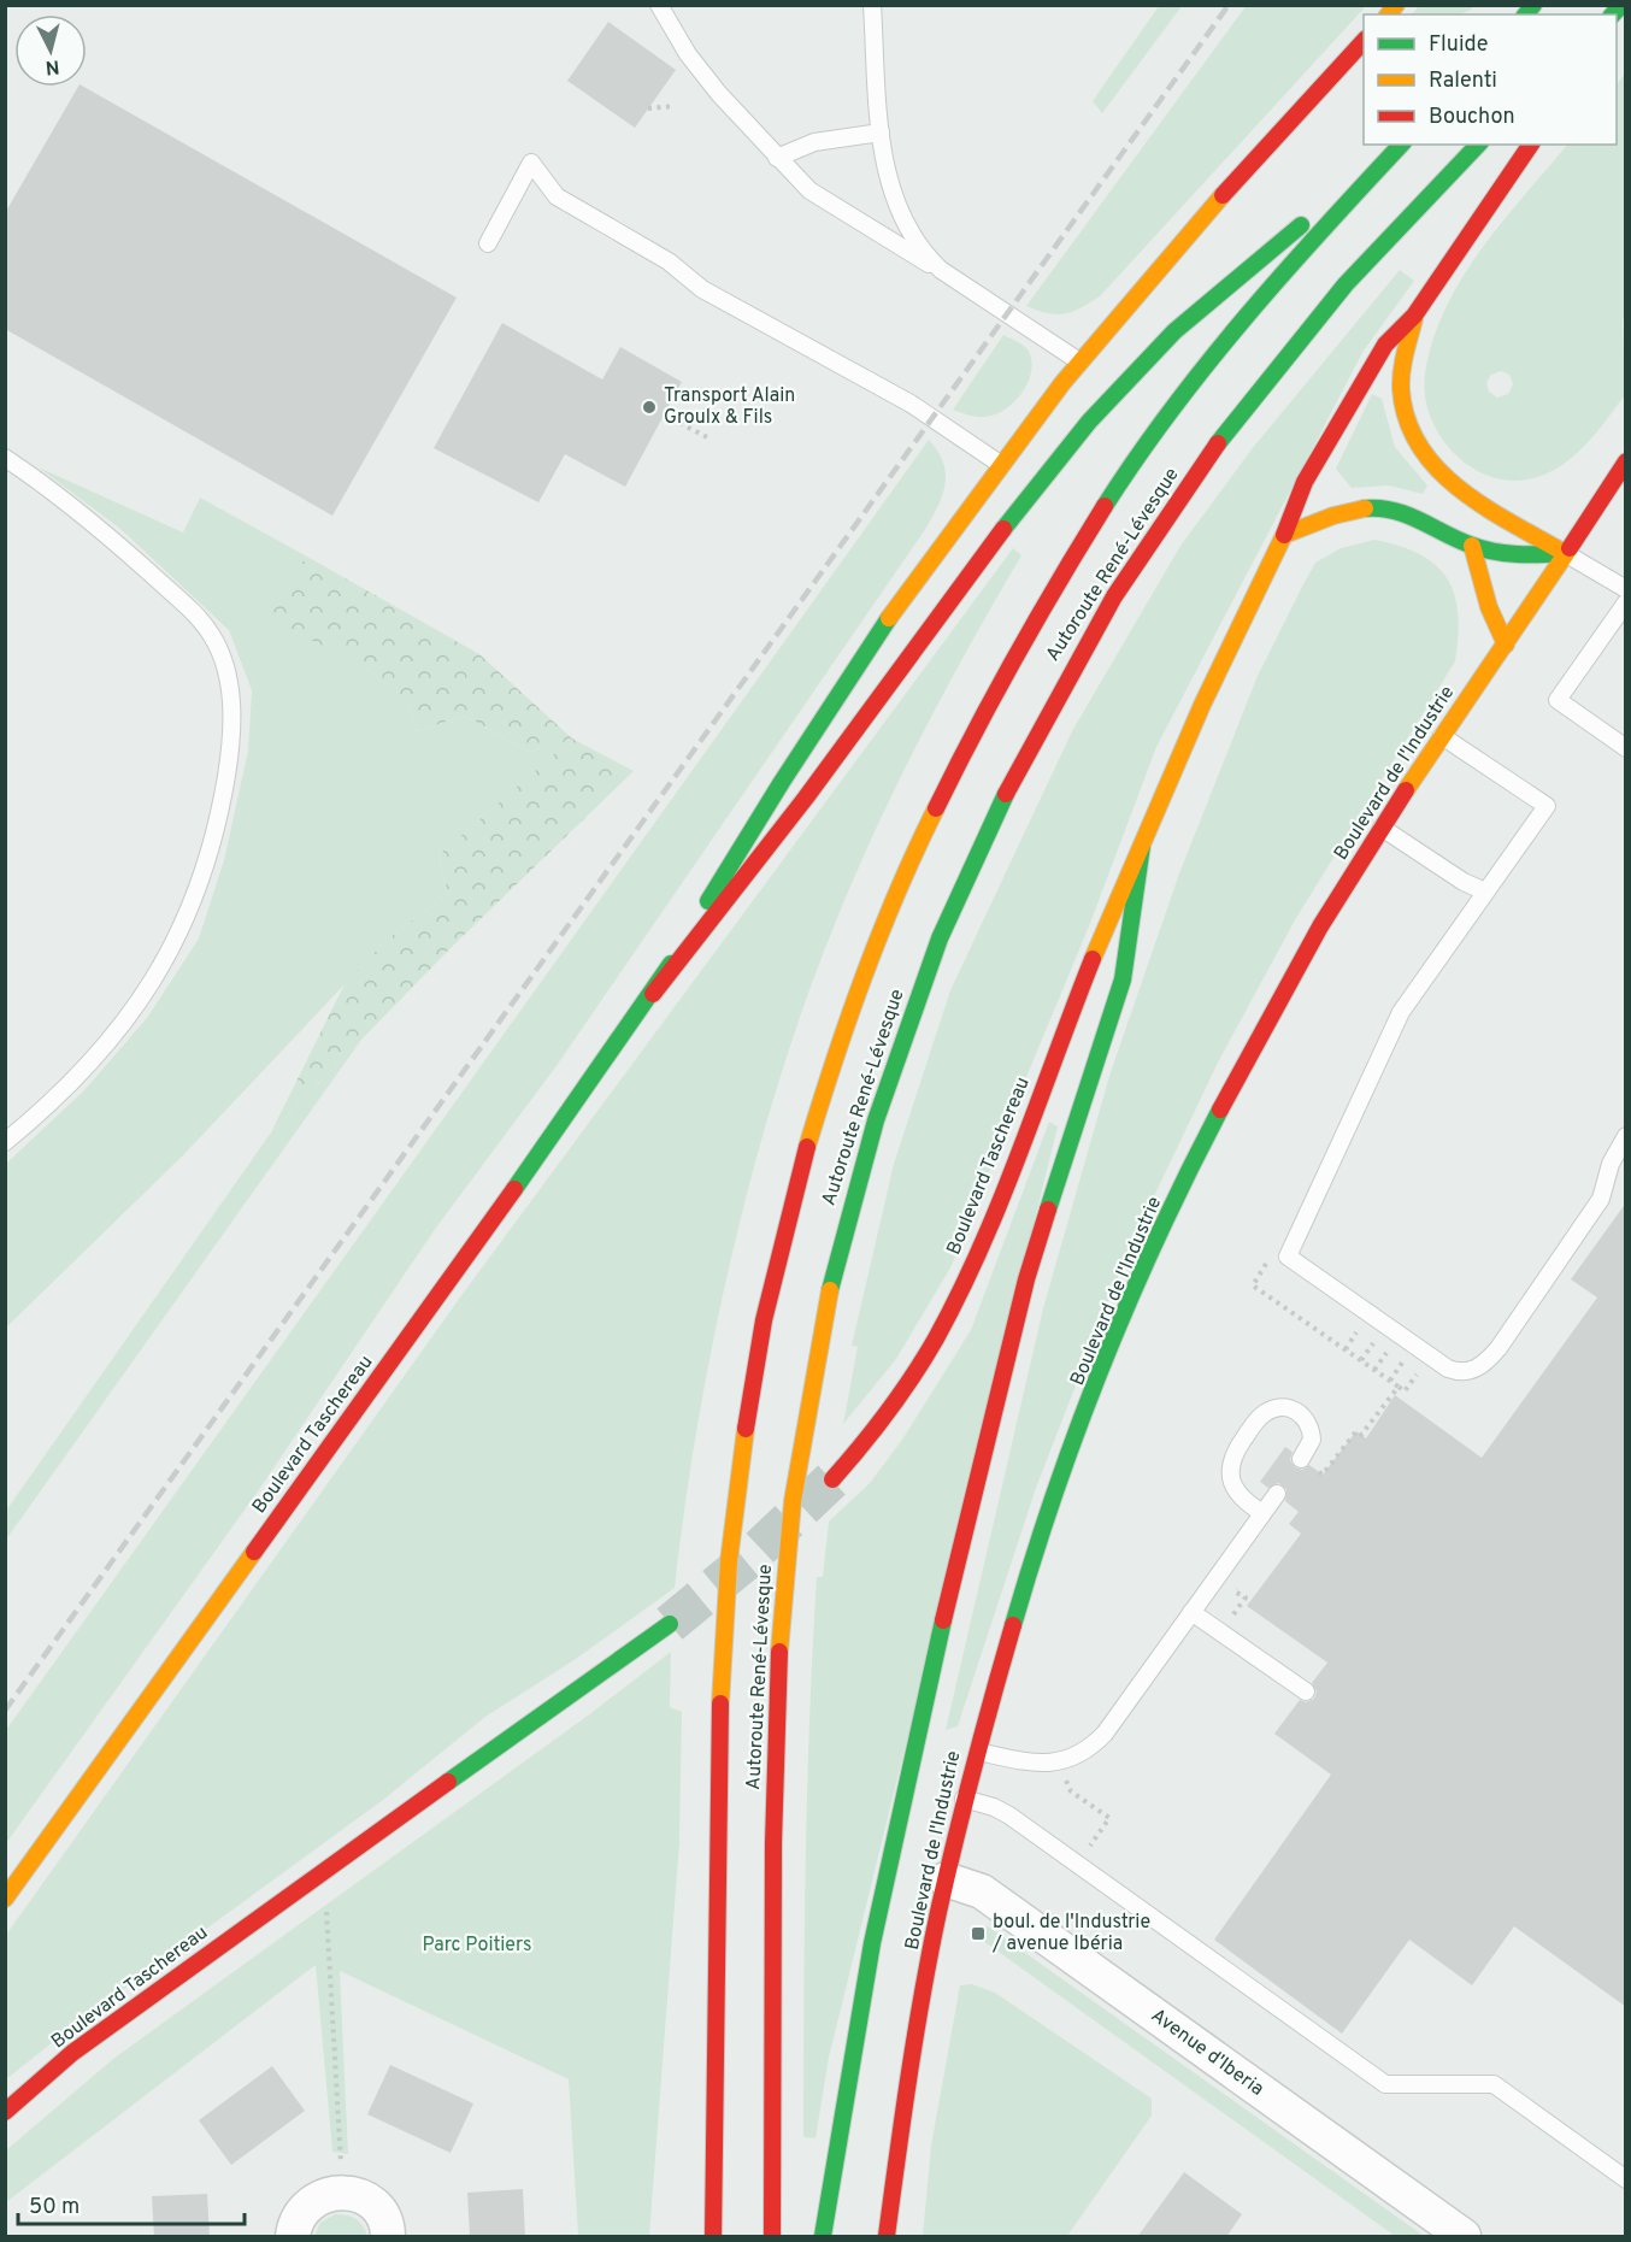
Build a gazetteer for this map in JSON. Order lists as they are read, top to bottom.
{
  "streets": {
    "main road": ["Autoroute René-Lévesque", "Boulevard de l'Industrie", "Boulevard Taschereau"],
    "street": ["Avenue d'Iberia"]
  },
  "crossings": [
    ["Boulevard de l'Industrie", "Avenue d'Iberia"]
  ],
  "parks": ["Parc Poitiers"],
  "places": {
    "other": ["Transport Alain Groulx & Fils"],
    "transit": ["boul. de l'Industrie / avenue Ibéria"]
  },
  "legend": ["Fluide", "Ralenti", "Bouchon"],
  "scale_bar": "50 m",
  "north": "bottom"
}
